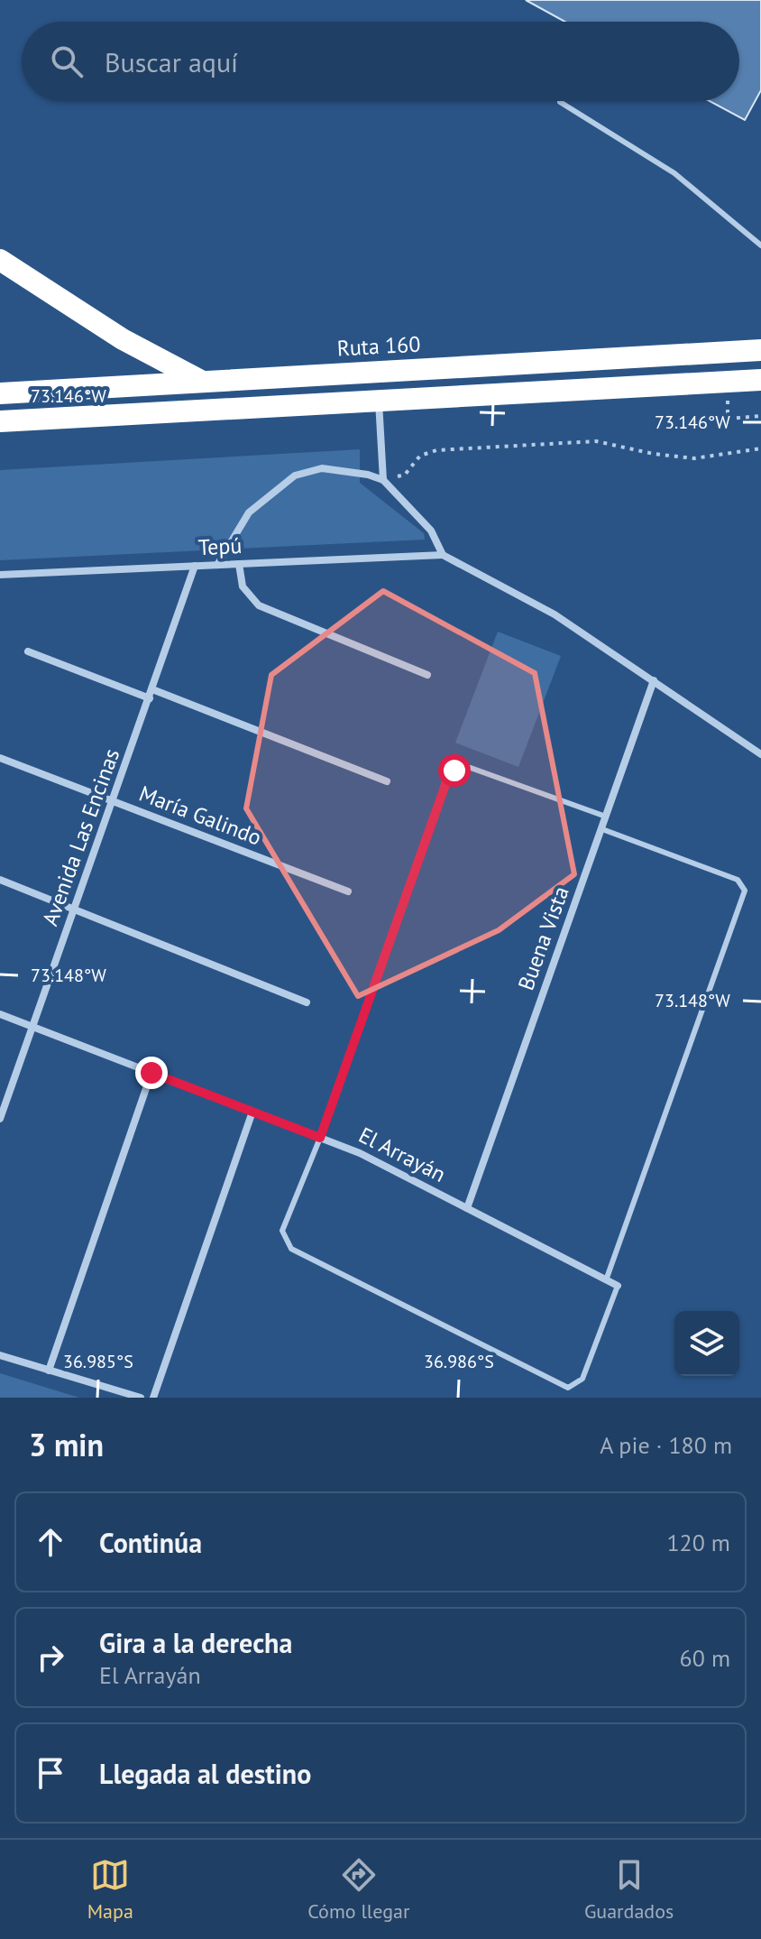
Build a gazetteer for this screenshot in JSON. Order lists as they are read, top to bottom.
{
  "streets": {
    "highway": ["Ruta 160"],
    "street": [
      "Tepú",
      "María Galindo",
      "Avenida Las Encinas",
      "Buena Vista",
      "El Arrayán"
    ]
  },
  "crossings": [
    ["Tepú", "Avenida Las Encinas"],
    ["María Galindo", "Avenida Las Encinas"],
    ["Avenida Las Encinas", "El Arrayán"],
    ["Buena Vista", "El Arrayán"]
  ],
  "page": {
    "search": "Buscar aquí",
    "heading": ["3 min", "A pie · 180 m"],
    "list": [
      ["Continúa", "120 m"],
      ["Gira a la derecha", "El Arrayán", "60 m"],
      "Llegada al destino"
    ],
    "nav": ["Mapa", "Cómo llegar", "Guardados"]
  },
  "coordinates": [
    "73.146°W",
    "73.148°W",
    "36.985°S",
    "36.986°S"
  ]
}
